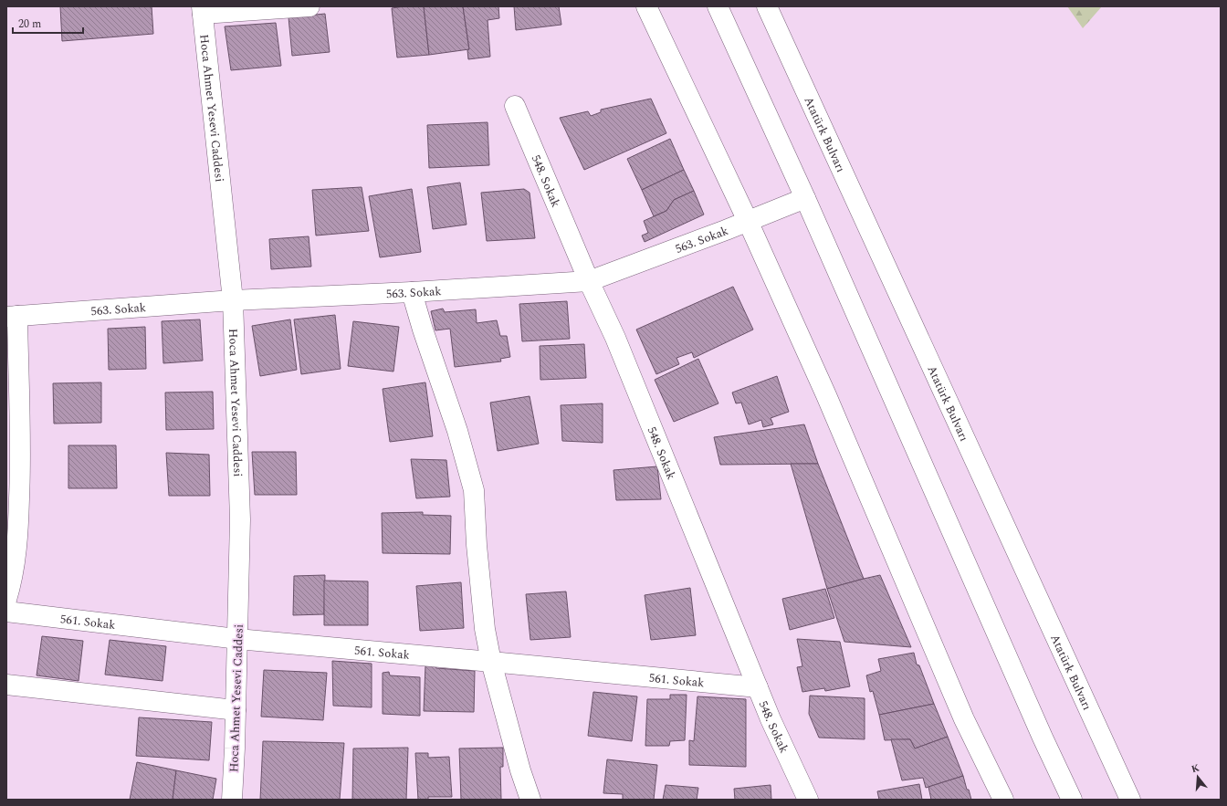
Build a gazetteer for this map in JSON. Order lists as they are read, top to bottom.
{
  "streets": {
    "street": [
      "Hoca Ahmet Yesevi Caddesi",
      "Atatürk Bulvarı",
      "548. Sokak",
      "563. Sokak",
      "561. Sokak"
    ]
  },
  "crossings": [
    ["Hoca Ahmet Yesevi Caddesi", "563. Sokak"],
    ["Hoca Ahmet Yesevi Caddesi", "561. Sokak"],
    ["548. Sokak", "563. Sokak"],
    ["548. Sokak", "561. Sokak"]
  ],
  "scale_bar": "20 m",
  "north": "top"
}
